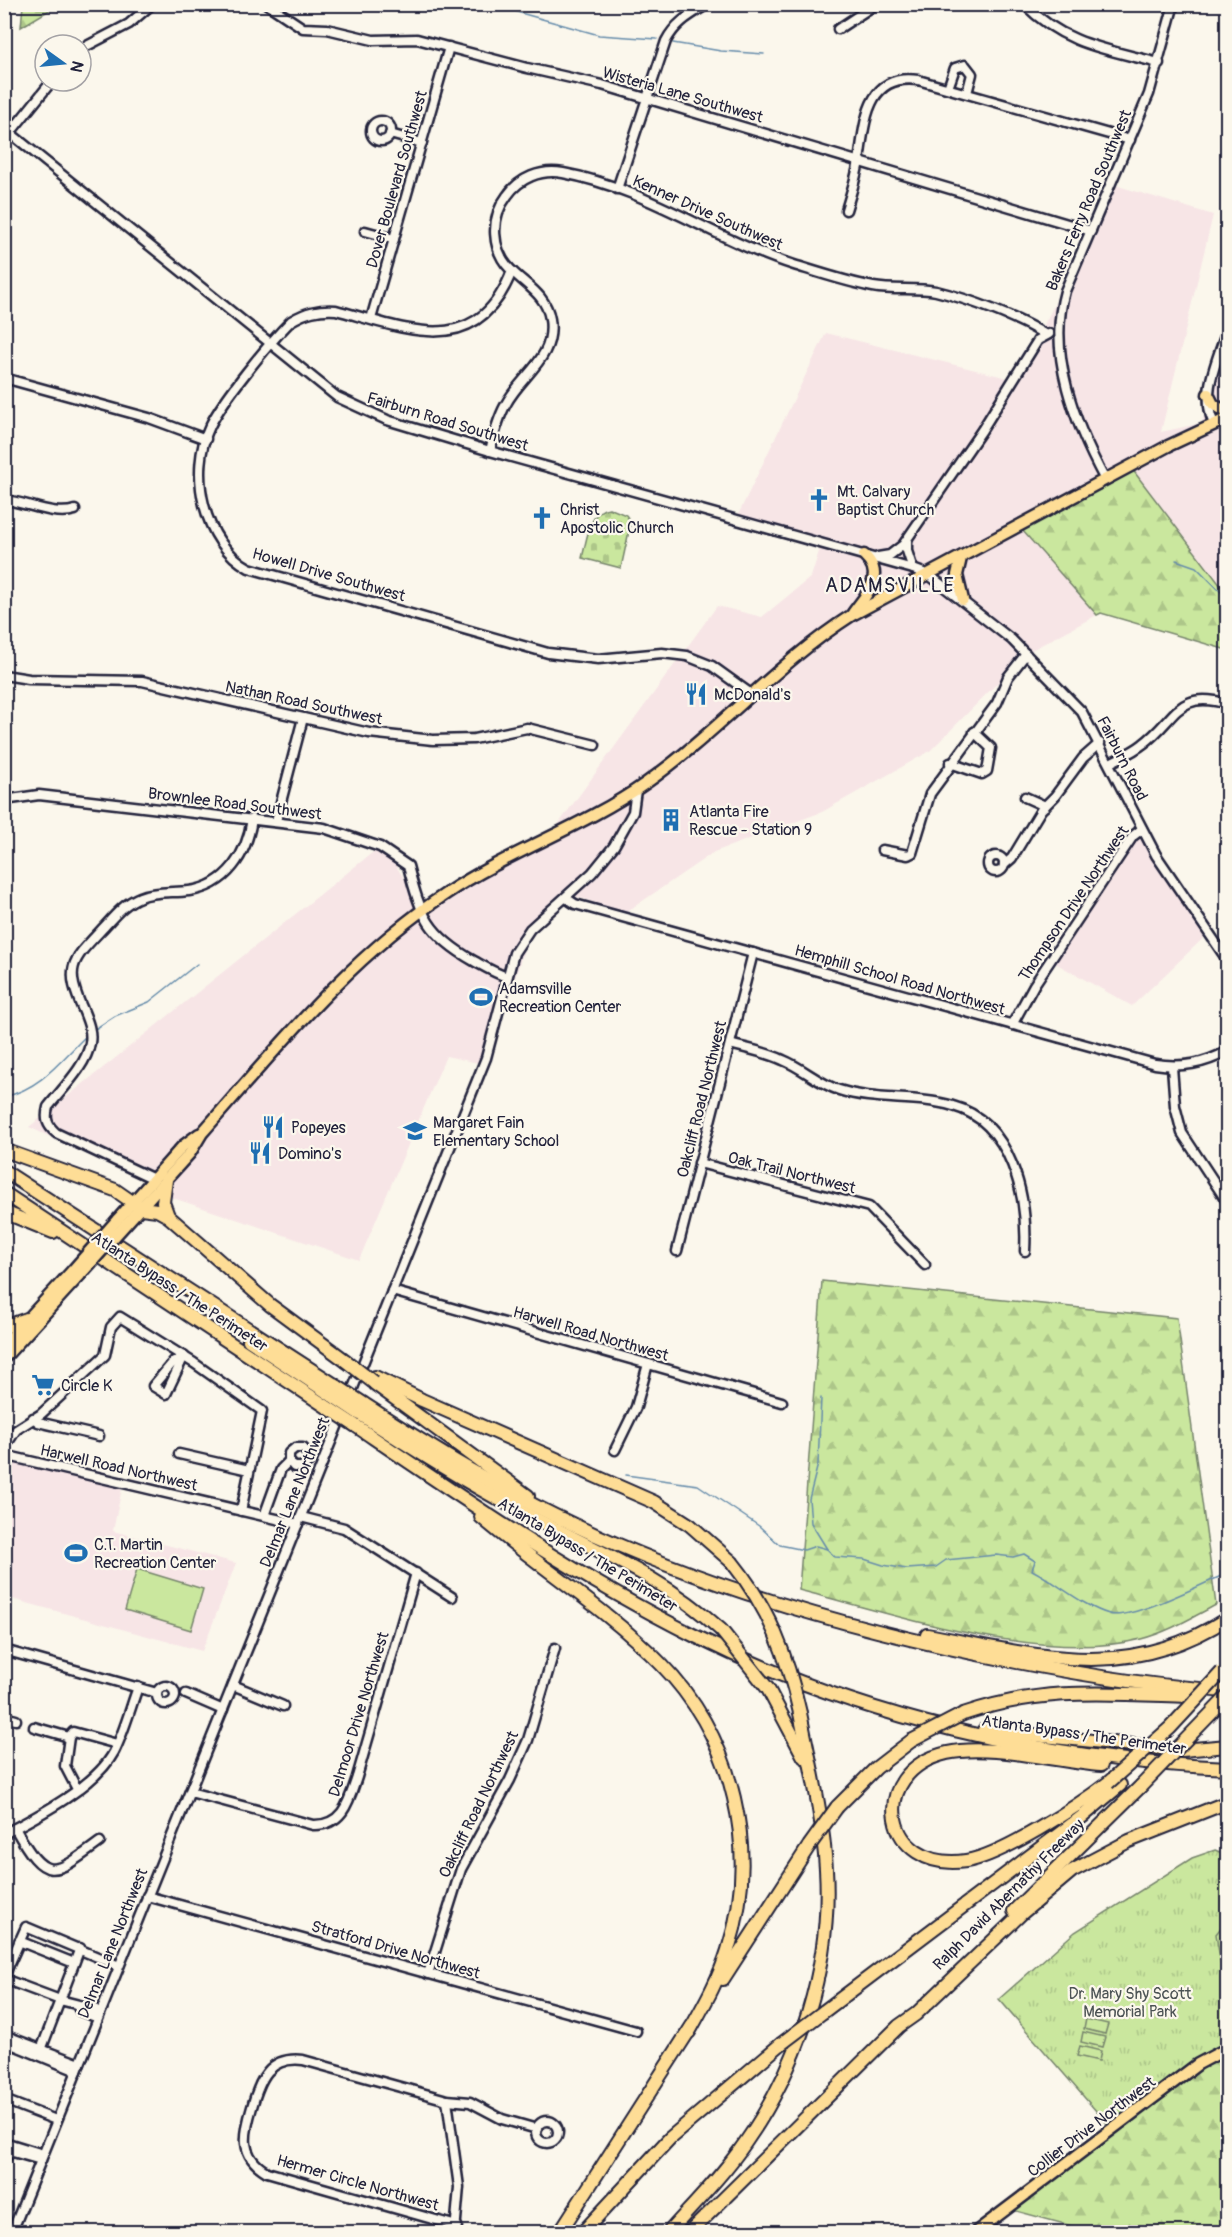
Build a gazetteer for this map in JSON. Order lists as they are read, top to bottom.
{
  "streets": {
    "highway": ["Atlanta Bypass / The Perimeter", "Ralph David Abernathy Freeway"],
    "main road": ["Collier Drive Northwest"],
    "street": [
      "Wisteria Lane Southwest",
      "Dover Boulevard Southwest",
      "Bakers Ferry Road Southwest",
      "Kenner Drive Southwest",
      "Fairburn Road Southwest",
      "Howell Drive Southwest",
      "Nathan Road Southwest",
      "Fairburn Road",
      "Brownlee Road Southwest",
      "Thompson Drive Northwest",
      "Hemphill School Road Northwest",
      "Oakcliff Road Northwest",
      "Oak Trail Northwest",
      "Harwell Road Northwest",
      "Delmar Lane Northwest",
      "Delmoor Drive Northwest",
      "Stratford Drive Northwest",
      "Hermer Circle Northwest"
    ]
  },
  "crossings": [
    ["Wisteria Lane Southwest", "Dover Boulevard Southwest"],
    ["Wisteria Lane Southwest", "Bakers Ferry Road Southwest"],
    ["Dover Boulevard Southwest", "Howell Drive Southwest"],
    ["Kenner Drive Southwest", "Fairburn Road Southwest"],
    ["Kenner Drive Southwest", "Howell Drive Southwest"],
    ["Fairburn Road Southwest", "Howell Drive Southwest"],
    ["Fairburn Road Southwest", "Fairburn Road"],
    ["Fairburn Road", "Thompson Drive Northwest"],
    ["Brownlee Road Southwest", "Delmar Lane Northwest"],
    ["Thompson Drive Northwest", "Hemphill School Road Northwest"],
    ["Hemphill School Road Northwest", "Oakcliff Road Northwest"],
    ["Hemphill School Road Northwest", "Delmar Lane Northwest"],
    ["Oakcliff Road Northwest", "Oak Trail Northwest"],
    ["Oakcliff Road Northwest", "Stratford Drive Northwest"],
    ["Harwell Road Northwest", "Delmar Lane Northwest"],
    ["Harwell Road Northwest", "Delmoor Drive Northwest"],
    ["Delmar Lane Northwest", "Delmoor Drive Northwest"],
    ["Delmar Lane Northwest", "Stratford Drive Northwest"]
  ],
  "districts": ["ADAMSVILLE"],
  "parks": ["Dr. Mary Shy Scott Memorial Park"],
  "places": {
    "church": ["Mt. Calvary Baptist Church", "Christ Apostolic Church"],
    "restaurant": ["McDonald's", "Popeyes", "Domino's"],
    "building": ["Atlanta Fire Rescue - Station 9"],
    "sports": ["Adamsville Recreation Center", "C.T. Martin Recreation Center"],
    "school or university": ["Margaret Fain Elementary School"],
    "supermarket": ["Circle K"]
  },
  "north": "right"
}
